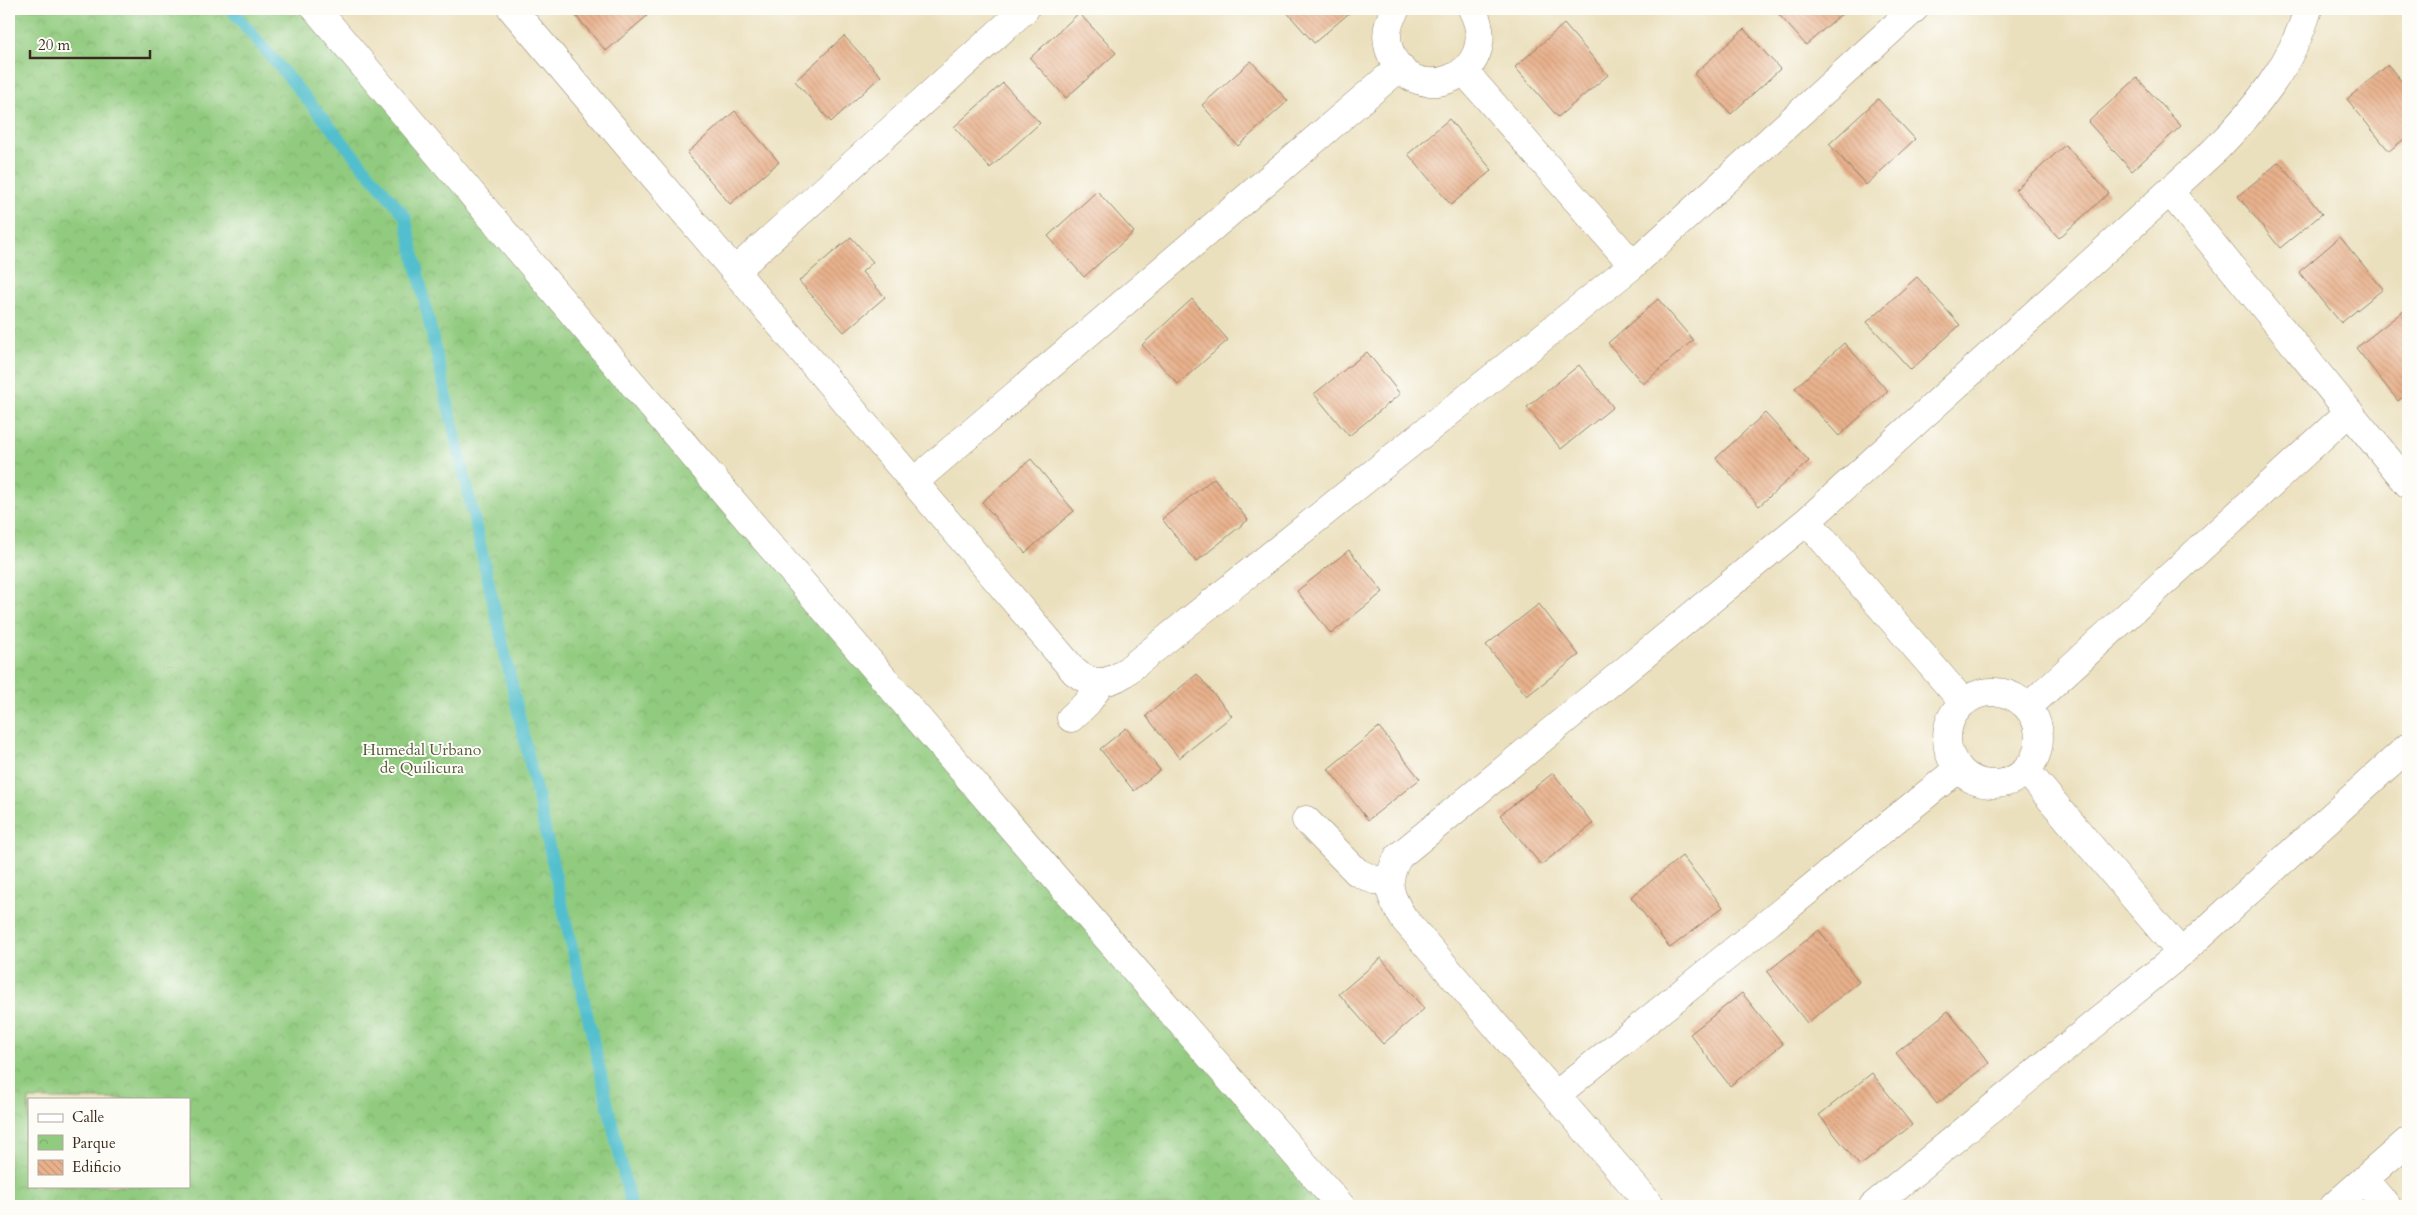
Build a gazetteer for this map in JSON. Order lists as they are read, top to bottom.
{
  "parks": ["Humedal Urbano de Quilicura"],
  "legend": ["Calle", "Parque", "Edificio"],
  "scale_bar": "20 m"
}
